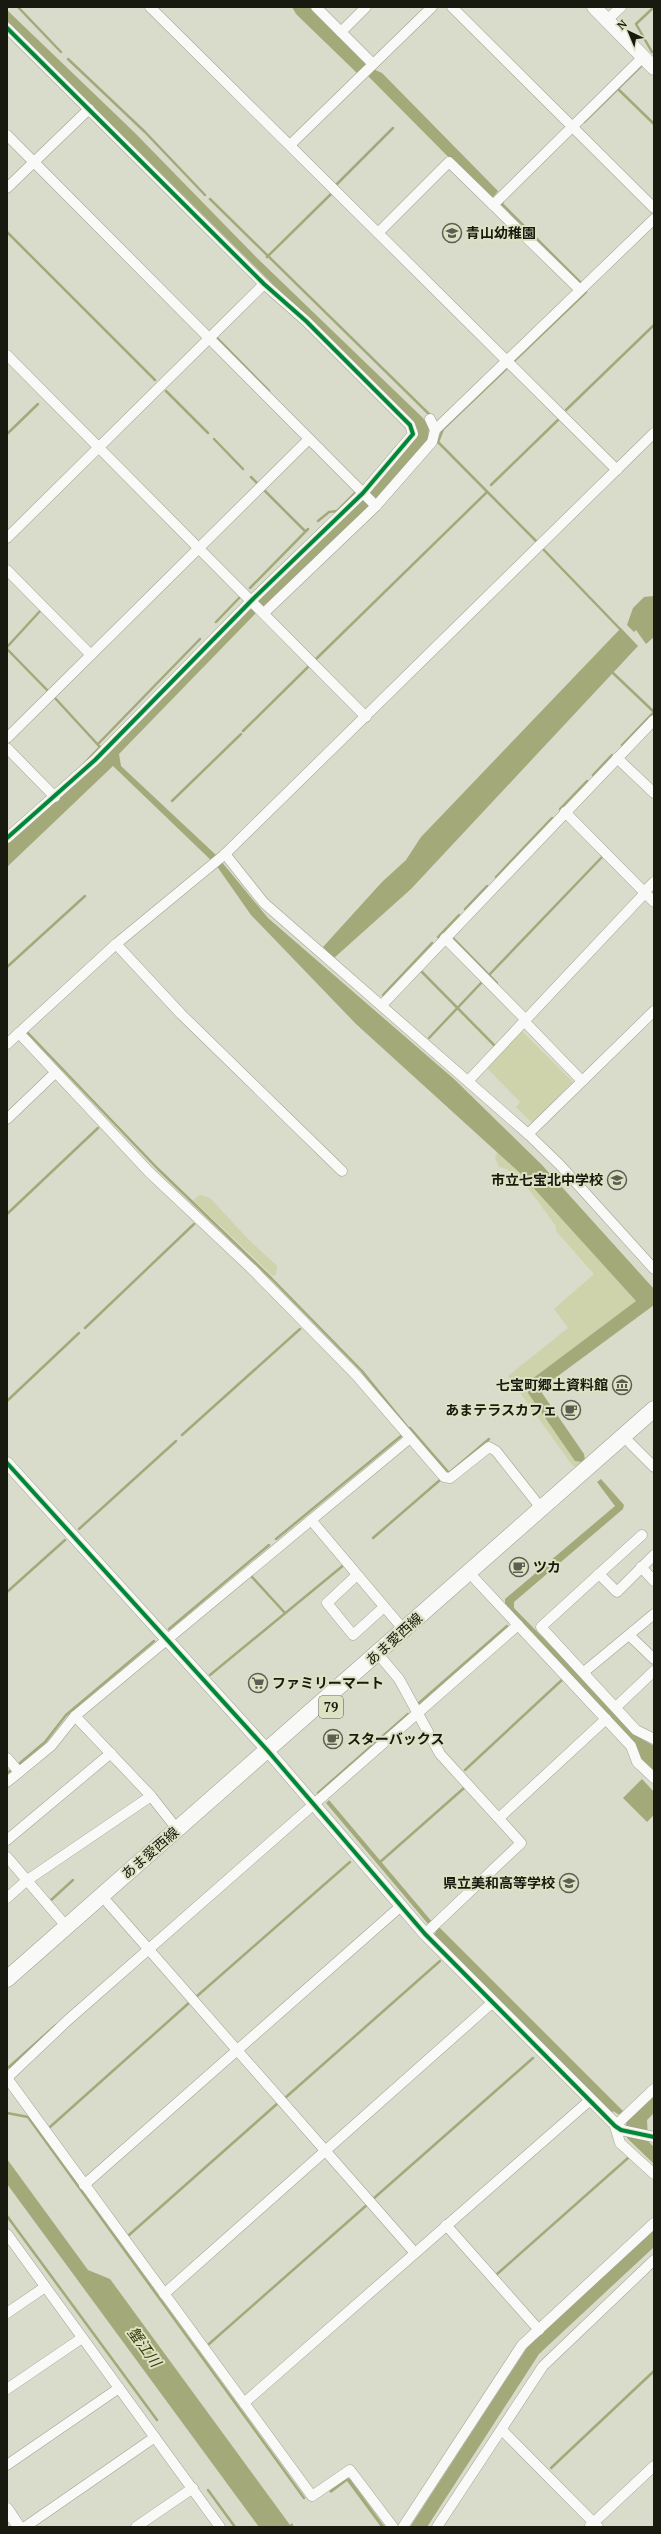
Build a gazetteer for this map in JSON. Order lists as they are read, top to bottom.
{
  "streets": {
    "main road": ["あま愛西線", "79"]
  },
  "water": ["蟹江川"],
  "places": {
    "school or university": ["青山幼稚園", "市立七宝北中学校", "県立美和高等学校"],
    "museum": ["七宝町郷土資料館"],
    "cafe": ["あまテラスカフェ", "ツカ", "スターバックス"],
    "supermarket": ["ファミリーマート"]
  },
  "north": "top left"
}
